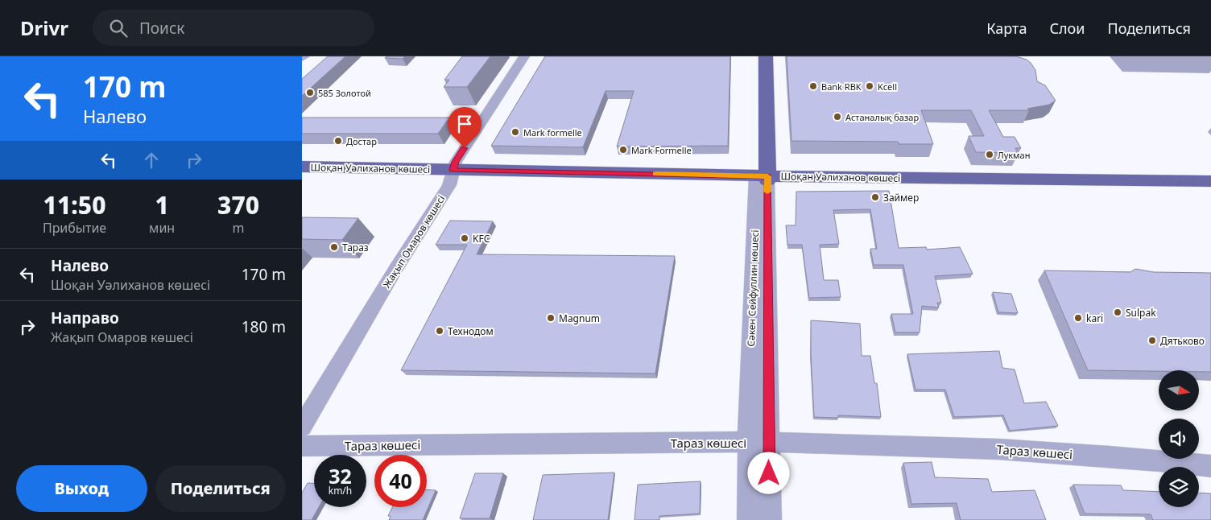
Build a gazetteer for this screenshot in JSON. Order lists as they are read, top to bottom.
{
  "streets": {
    "main road": ["Шоқан Уәлиханов көшесі", "Сәкен Сейфуллин көшесі"],
    "street": ["Жақып Омаров көшесі", "Тараз көшесі"]
  },
  "crossings": [
    ["Шоқан Уәлиханов көшесі", "Жақып Омаров көшесі"],
    ["Шоқан Уәлиханов көшесі", "Сәкен Сейфуллин көшесі"],
    ["Сәкен Сейфуллин көшесі", "Тараз көшесі"]
  ],
  "places": [
    "Bank RBK",
    "Kcell",
    "585 Золотой",
    "Астаналық базар",
    "Mark formelle",
    "Достар",
    "Mark Formelle",
    "Лукман",
    "Займер",
    "KFC",
    "Тараз",
    "Sulpak",
    "Magnum",
    "kari",
    "Технодом",
    "Дятьково"
  ],
  "north": "right",
  "page": {
    "header": "Drivr",
    "search": "Поиск",
    "nav": ["Карта", "Слои", "Поделиться"],
    "turn": ["170 m", "Налево"],
    "eta": [
      "11:50",
      "Прибытие",
      "1",
      "мин",
      "370",
      "m"
    ],
    "list": [
      {
        "name": "Налево",
        "note": "Шоқан Уәлиханов көшесі",
        "value": "170 m"
      },
      {
        "name": "Направо",
        "note": "Жақып Омаров көшесі",
        "value": "180 m"
      }
    ],
    "speed": "32 km/h",
    "limit": "40",
    "buttons": ["Выход", "Поделиться"]
  }
}
